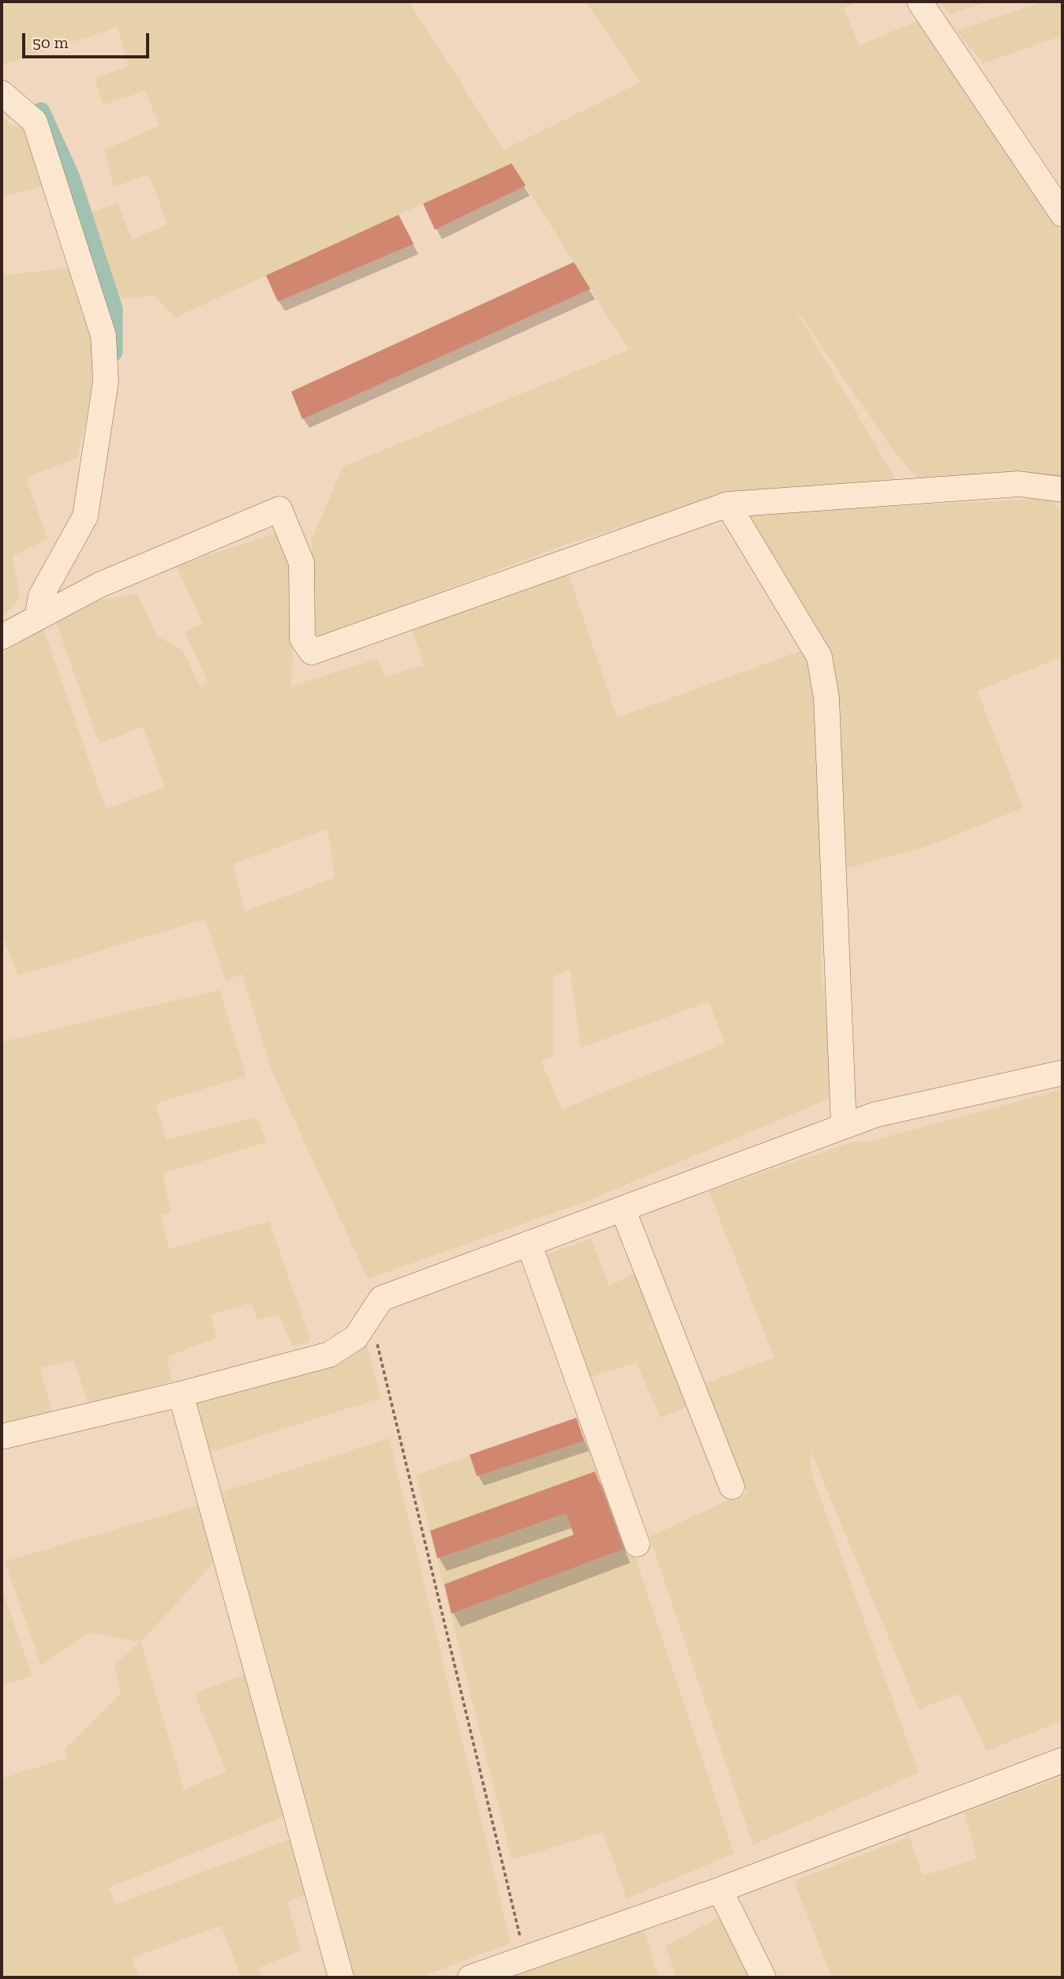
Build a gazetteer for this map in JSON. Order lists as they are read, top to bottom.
{
  "scale_bar": "50 m"
}
